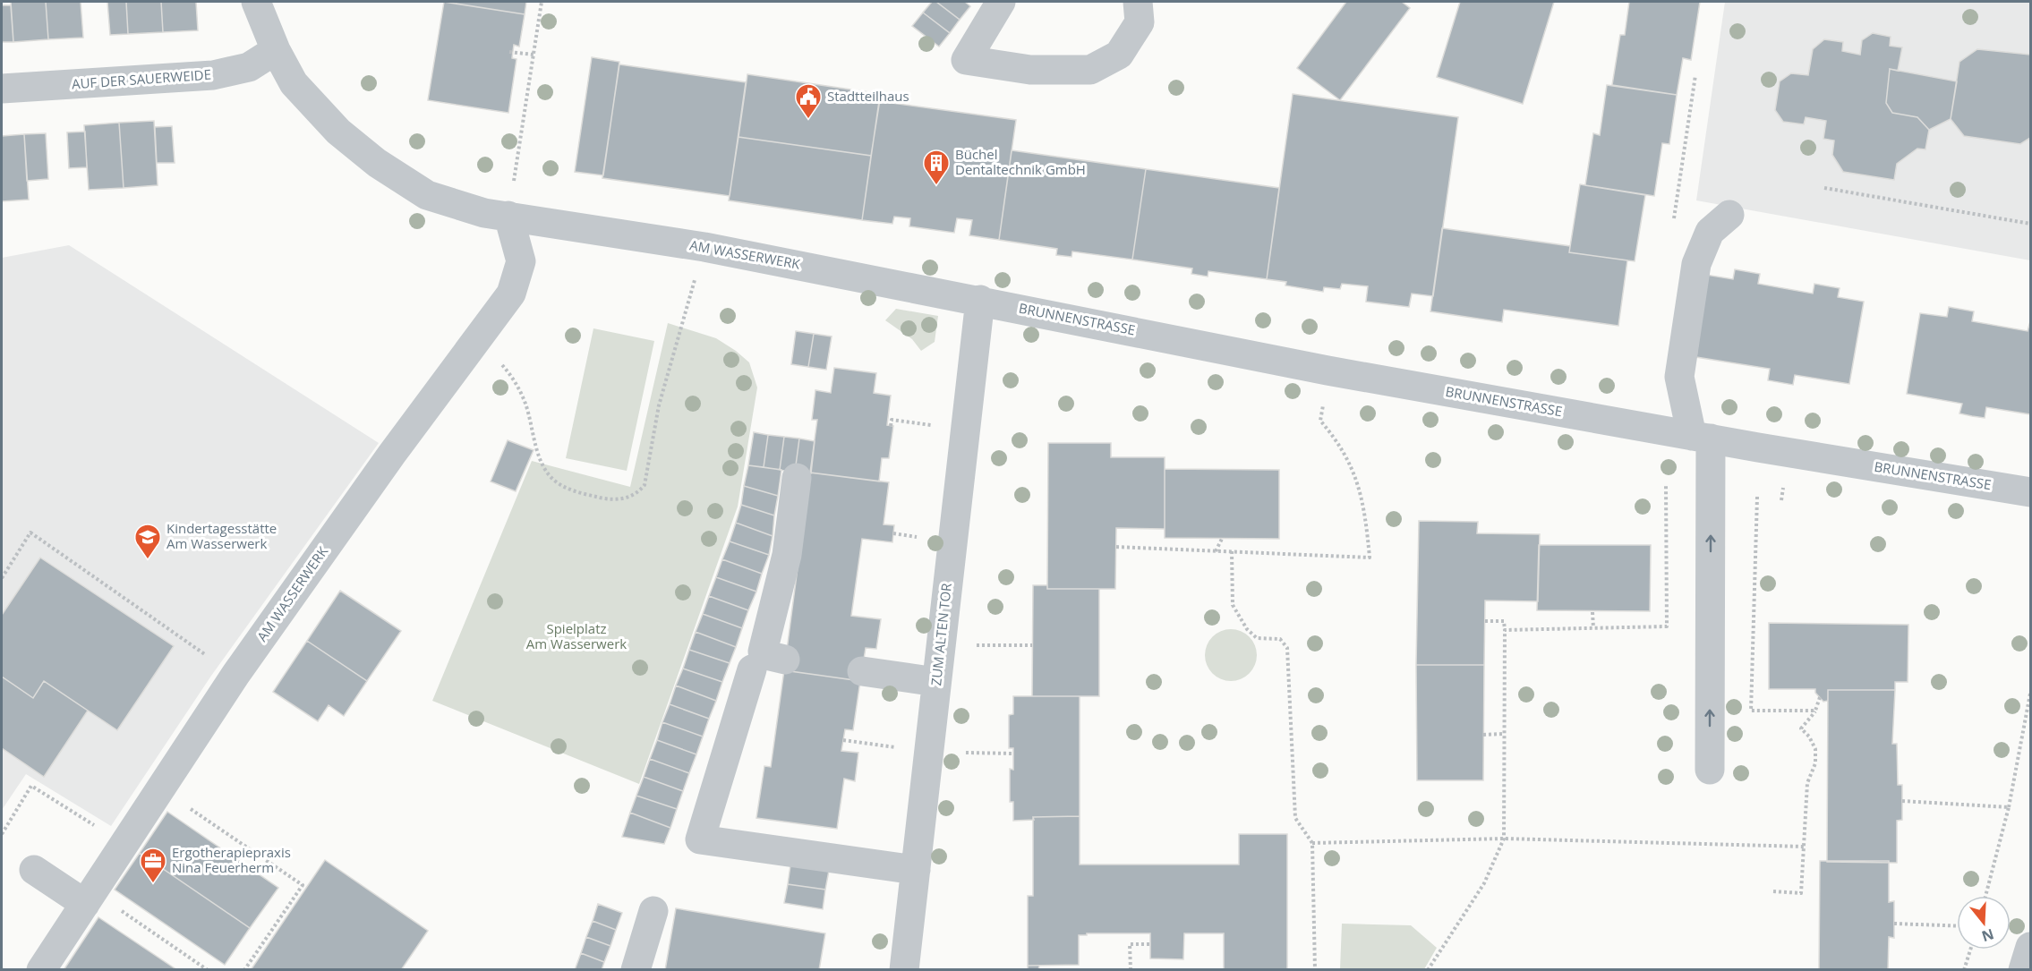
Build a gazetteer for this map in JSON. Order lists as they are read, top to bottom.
{
  "streets": {
    "street": [
      "AUF DER SAUERWEIDE",
      "AM WASSERWERK",
      "BRUNNENSTRASSE",
      "ZUM ALTEN TOR"
    ]
  },
  "crossings": [
    ["AUF DER SAUERWEIDE", "AM WASSERWERK"],
    ["AM WASSERWERK", "BRUNNENSTRASSE"],
    ["AM WASSERWERK", "ZUM ALTEN TOR"],
    ["BRUNNENSTRASSE", "ZUM ALTEN TOR"]
  ],
  "parks": ["Spielplatz Am Wasserwerk"],
  "places": {
    "public building": ["Stadtteilhaus"],
    "building": ["Büchel Dentaltechnik GmbH"],
    "school or university": ["Kindertagesstätte Am Wasserwerk"],
    "office": ["Ergotherapiepraxis Nina Feuerherm"]
  },
  "north": "bottom"
}
